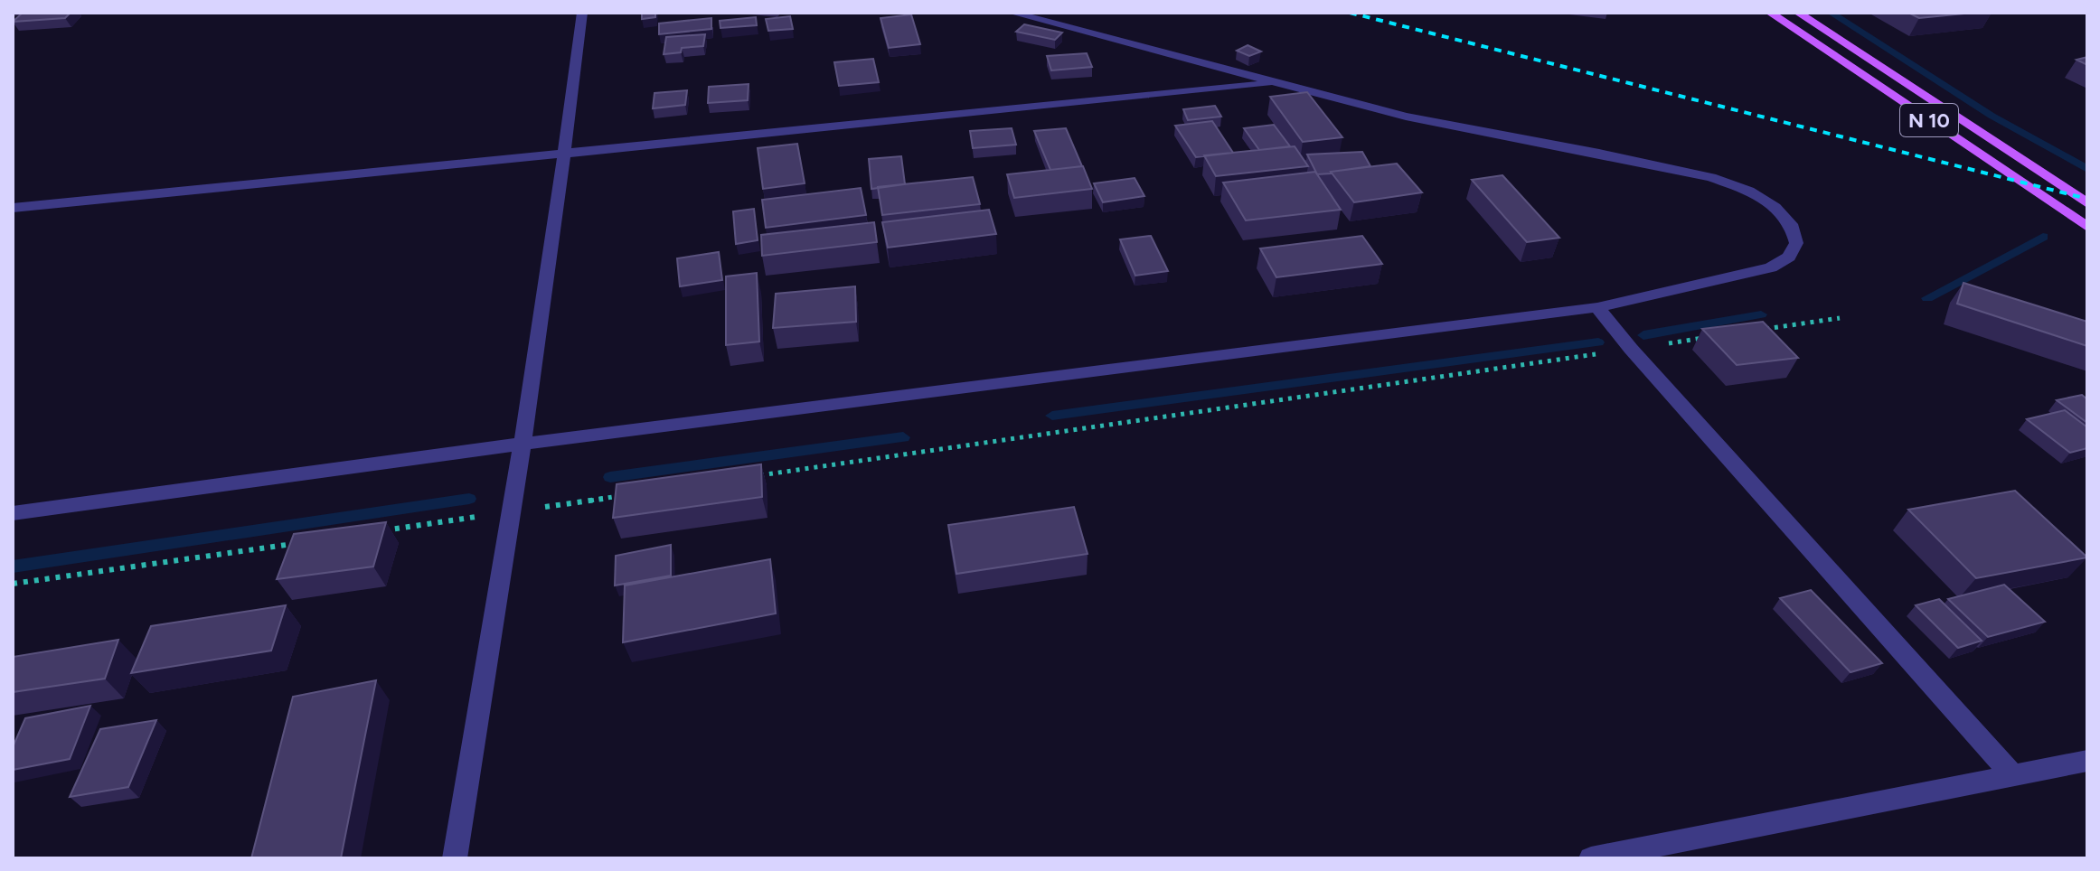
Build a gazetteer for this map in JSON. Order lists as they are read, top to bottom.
{
  "streets": {
    "main road": ["N 10"]
  }
}
